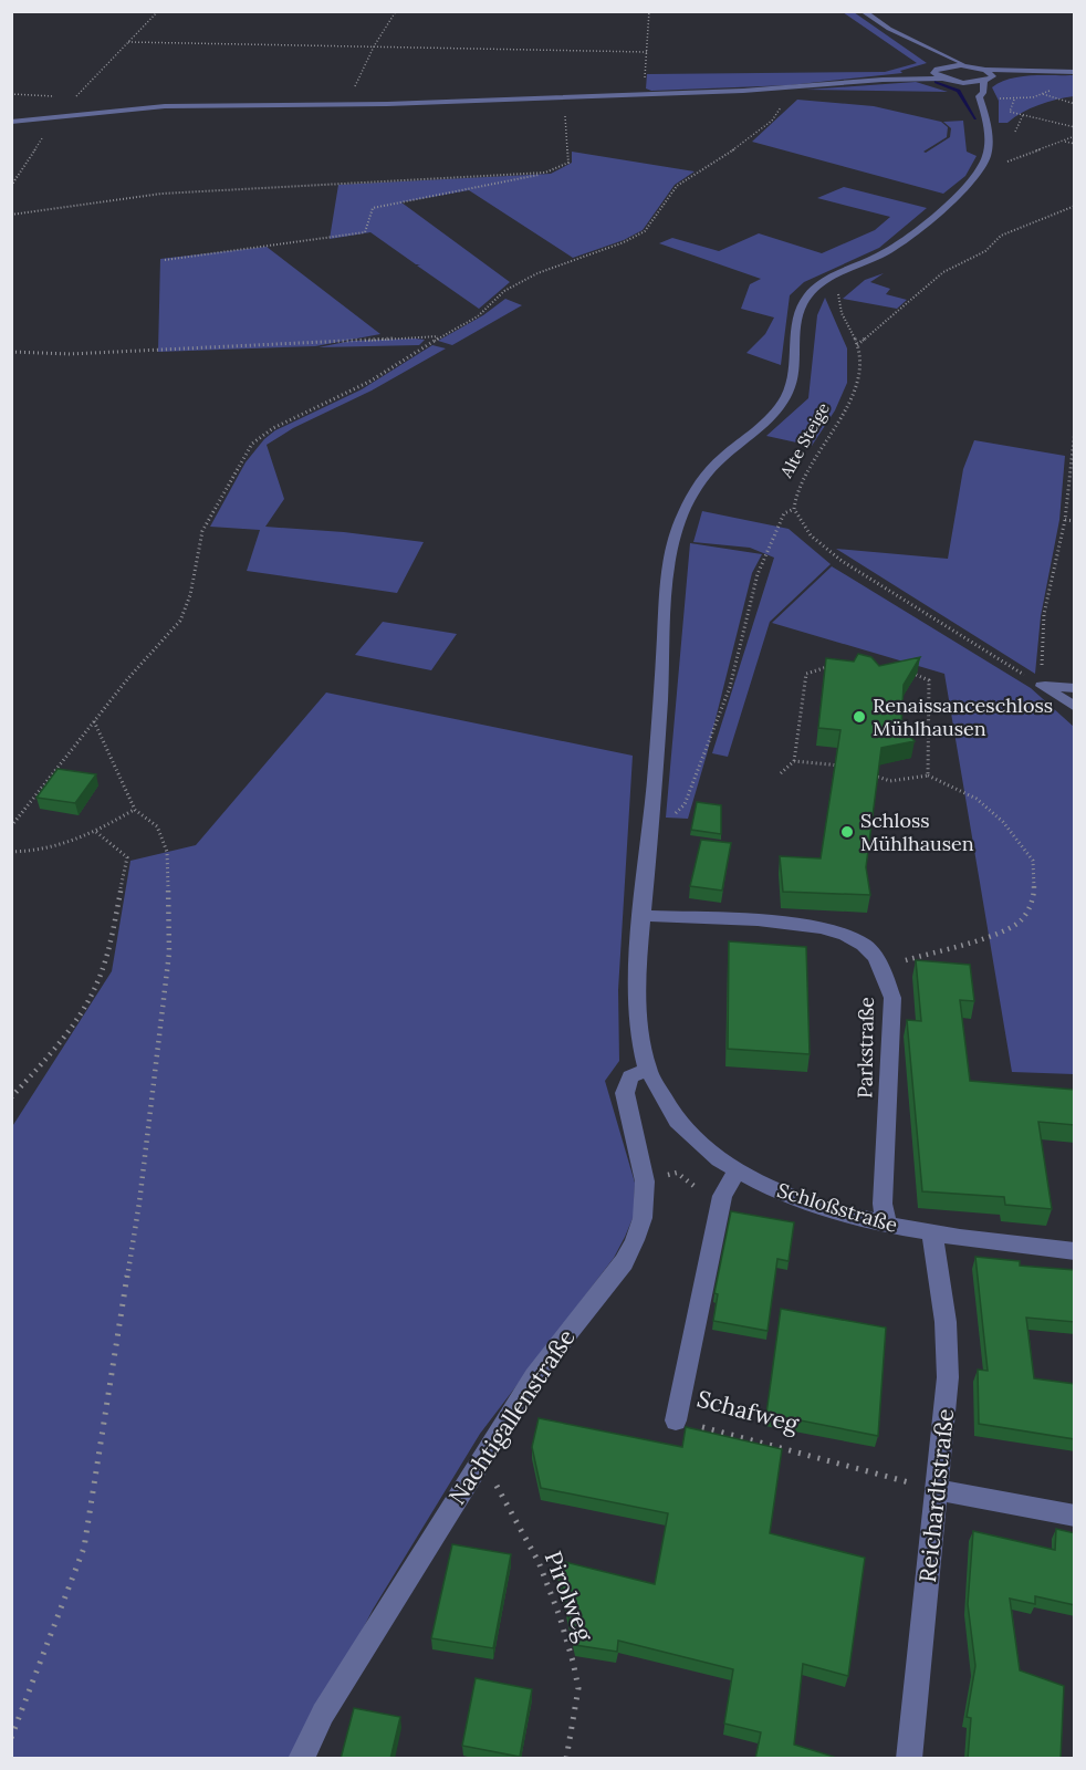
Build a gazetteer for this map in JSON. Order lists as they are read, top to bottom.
{
  "streets": {
    "street": [
      "Parkstraße",
      "Schloßstraße",
      "Schafweg",
      "Nachtigallenstraße",
      "Reichardtstraße"
    ],
    "path": ["Alte Steige", "Pirolweg"]
  },
  "crossings": [
    ["Parkstraße", "Schloßstraße"],
    ["Schloßstraße", "Schafweg"],
    ["Schloßstraße", "Nachtigallenstraße"],
    ["Schloßstraße", "Reichardtstraße"],
    ["Schafweg", "Reichardtstraße"],
    ["Nachtigallenstraße", "Pirolweg"]
  ],
  "places": ["Renaissanceschloss Mühlhausen", "Schloss Mühlhausen"]
}
